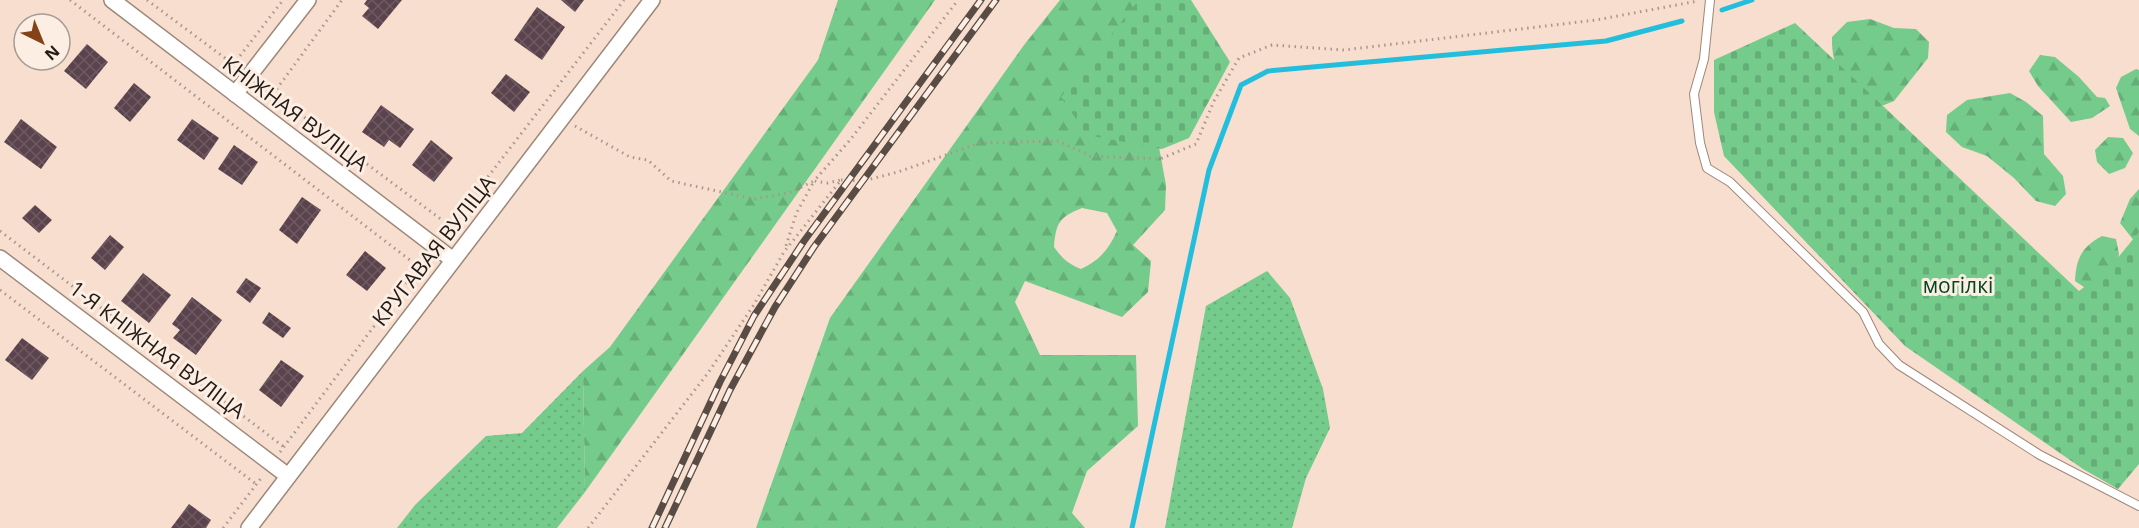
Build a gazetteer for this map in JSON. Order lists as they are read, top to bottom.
{
  "streets": {
    "street": ["КНІЖНАЯ ВУЛІЦА", "КРУГАВАЯ ВУЛІЦА", "1-Я КНІЖНАЯ ВУЛІЦА"]
  },
  "crossings": [
    ["КНІЖНАЯ ВУЛІЦА", "КРУГАВАЯ ВУЛІЦА"],
    ["КРУГАВАЯ ВУЛІЦА", "1-Я КНІЖНАЯ ВУЛІЦА"]
  ],
  "parks": ["могілкі"],
  "north": "bottom right"
}
